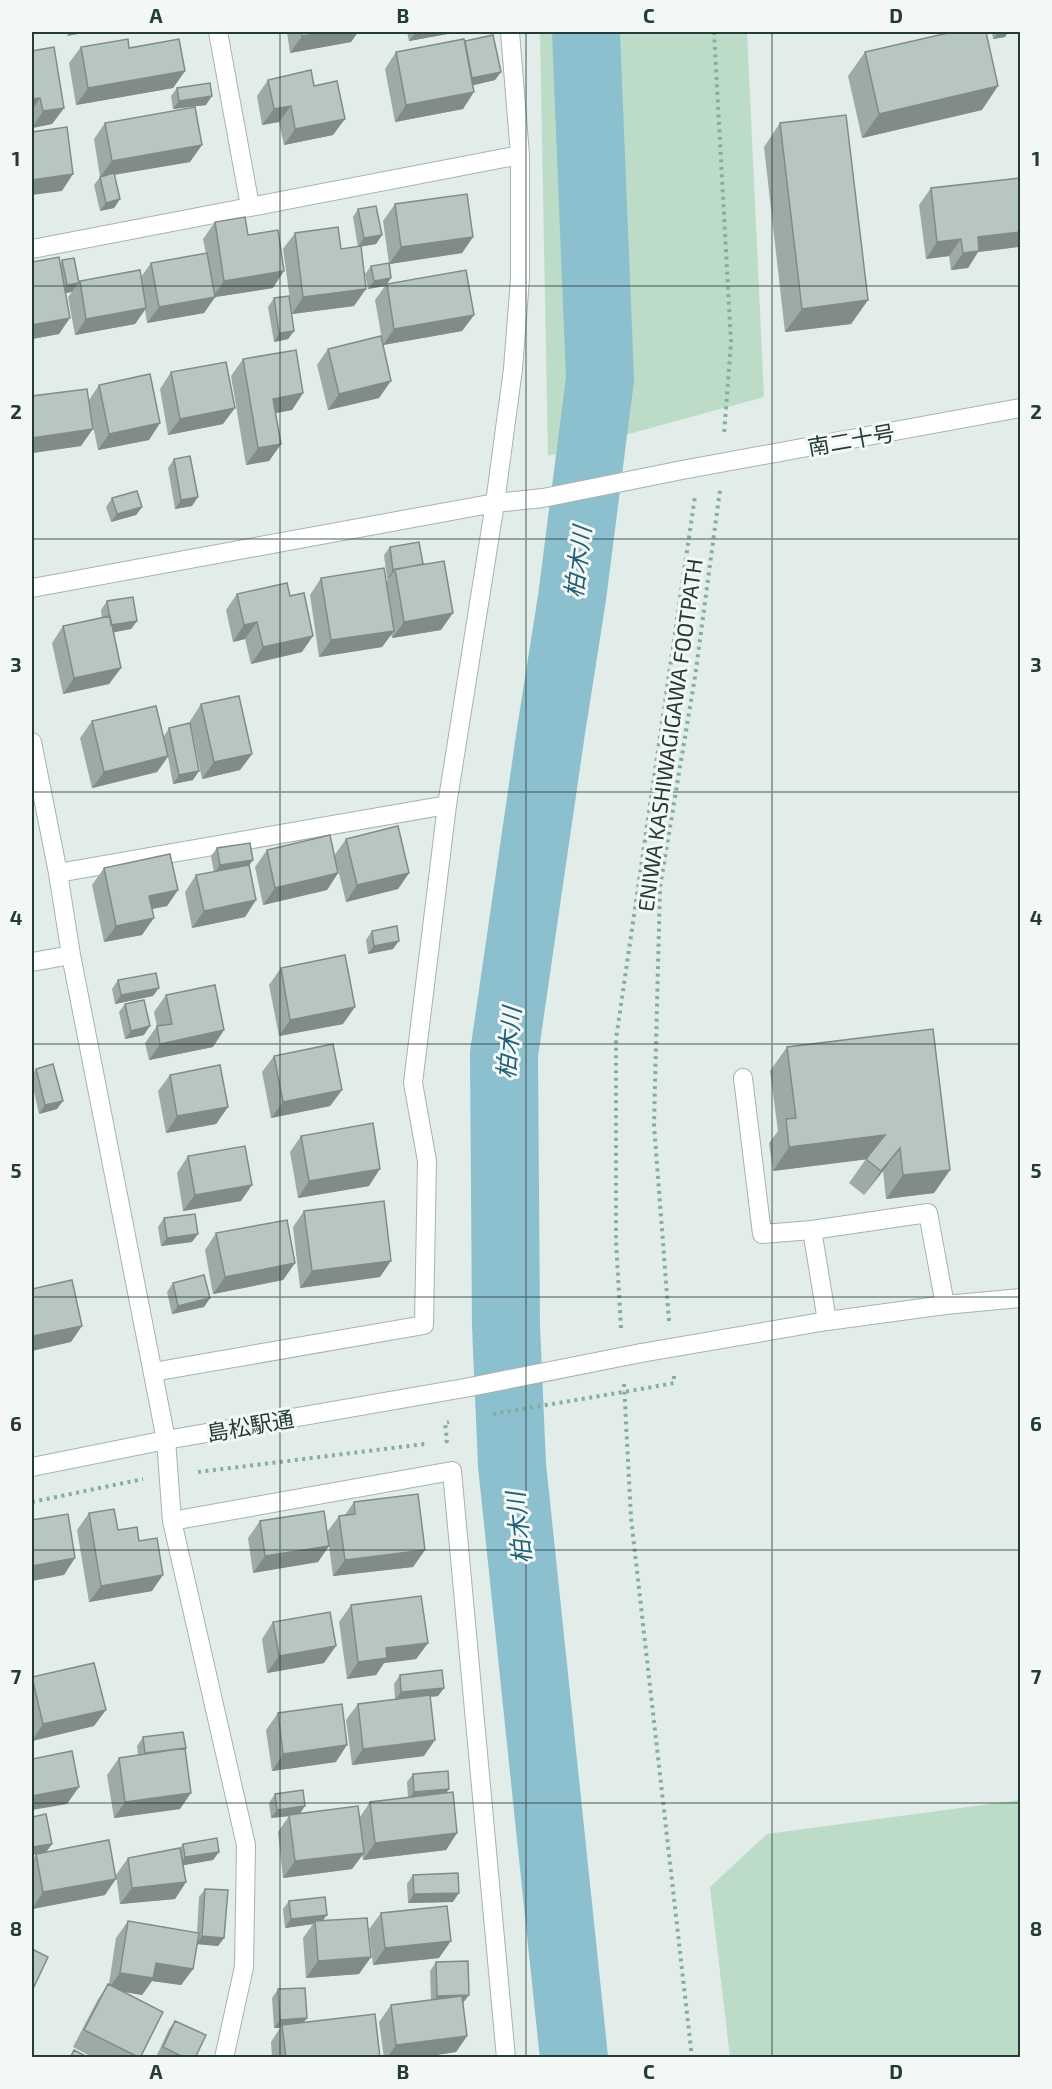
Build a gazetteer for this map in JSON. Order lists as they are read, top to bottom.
{
  "streets": {
    "street": ["南二十号", "島松駅通"],
    "path": ["ENIWA KASHIWAGIGAWA FOOTPATH"]
  },
  "crossings": [
    ["ENIWA KASHIWAGIGAWA FOOTPATH", "島松駅通"]
  ],
  "water": ["柏木川"],
  "grid": {
    "columns": [
      "A",
      "B",
      "C",
      "D"
    ],
    "rows": [
      "1",
      "2",
      "3",
      "4",
      "5",
      "6",
      "7",
      "8"
    ]
  }
}
